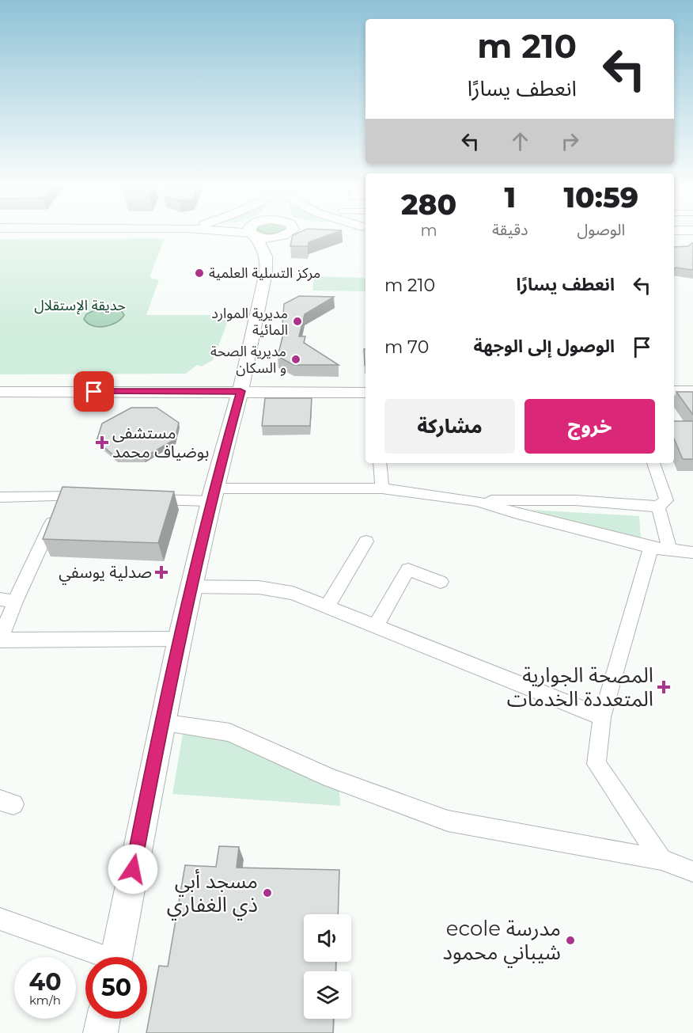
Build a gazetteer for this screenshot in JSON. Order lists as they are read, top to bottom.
{
  "parks": ["حديقة الإستقلال"],
  "places": {
    "other": [
      "مركز التسلية العلمية",
      "مديرية الموارد المائية",
      "مديرية الصحة و السكان",
      "مسجد أبي ذي الغفاري",
      "ecole مدرسة شيباني محمود"
    ],
    "health": ["مستشفى بوضياف محمد", "صدلية يوسفي", "المصحة الجوارية المتعددة الخدمات"]
  },
  "page": {
    "turn": ["210 m", "انعطف يسارًا"],
    "eta": [
      "10:59",
      "الوصول",
      "1",
      "دقيقة",
      "280",
      "m"
    ],
    "list": [
      {
        "name": "انعطف يسارًا",
        "value": "210 m"
      },
      {
        "name": "الوصول إلى الوجهة",
        "value": "70 m"
      }
    ],
    "buttons": ["خروج", "مشاركة"],
    "speed": "40 km/h",
    "limit": "50"
  }
}
